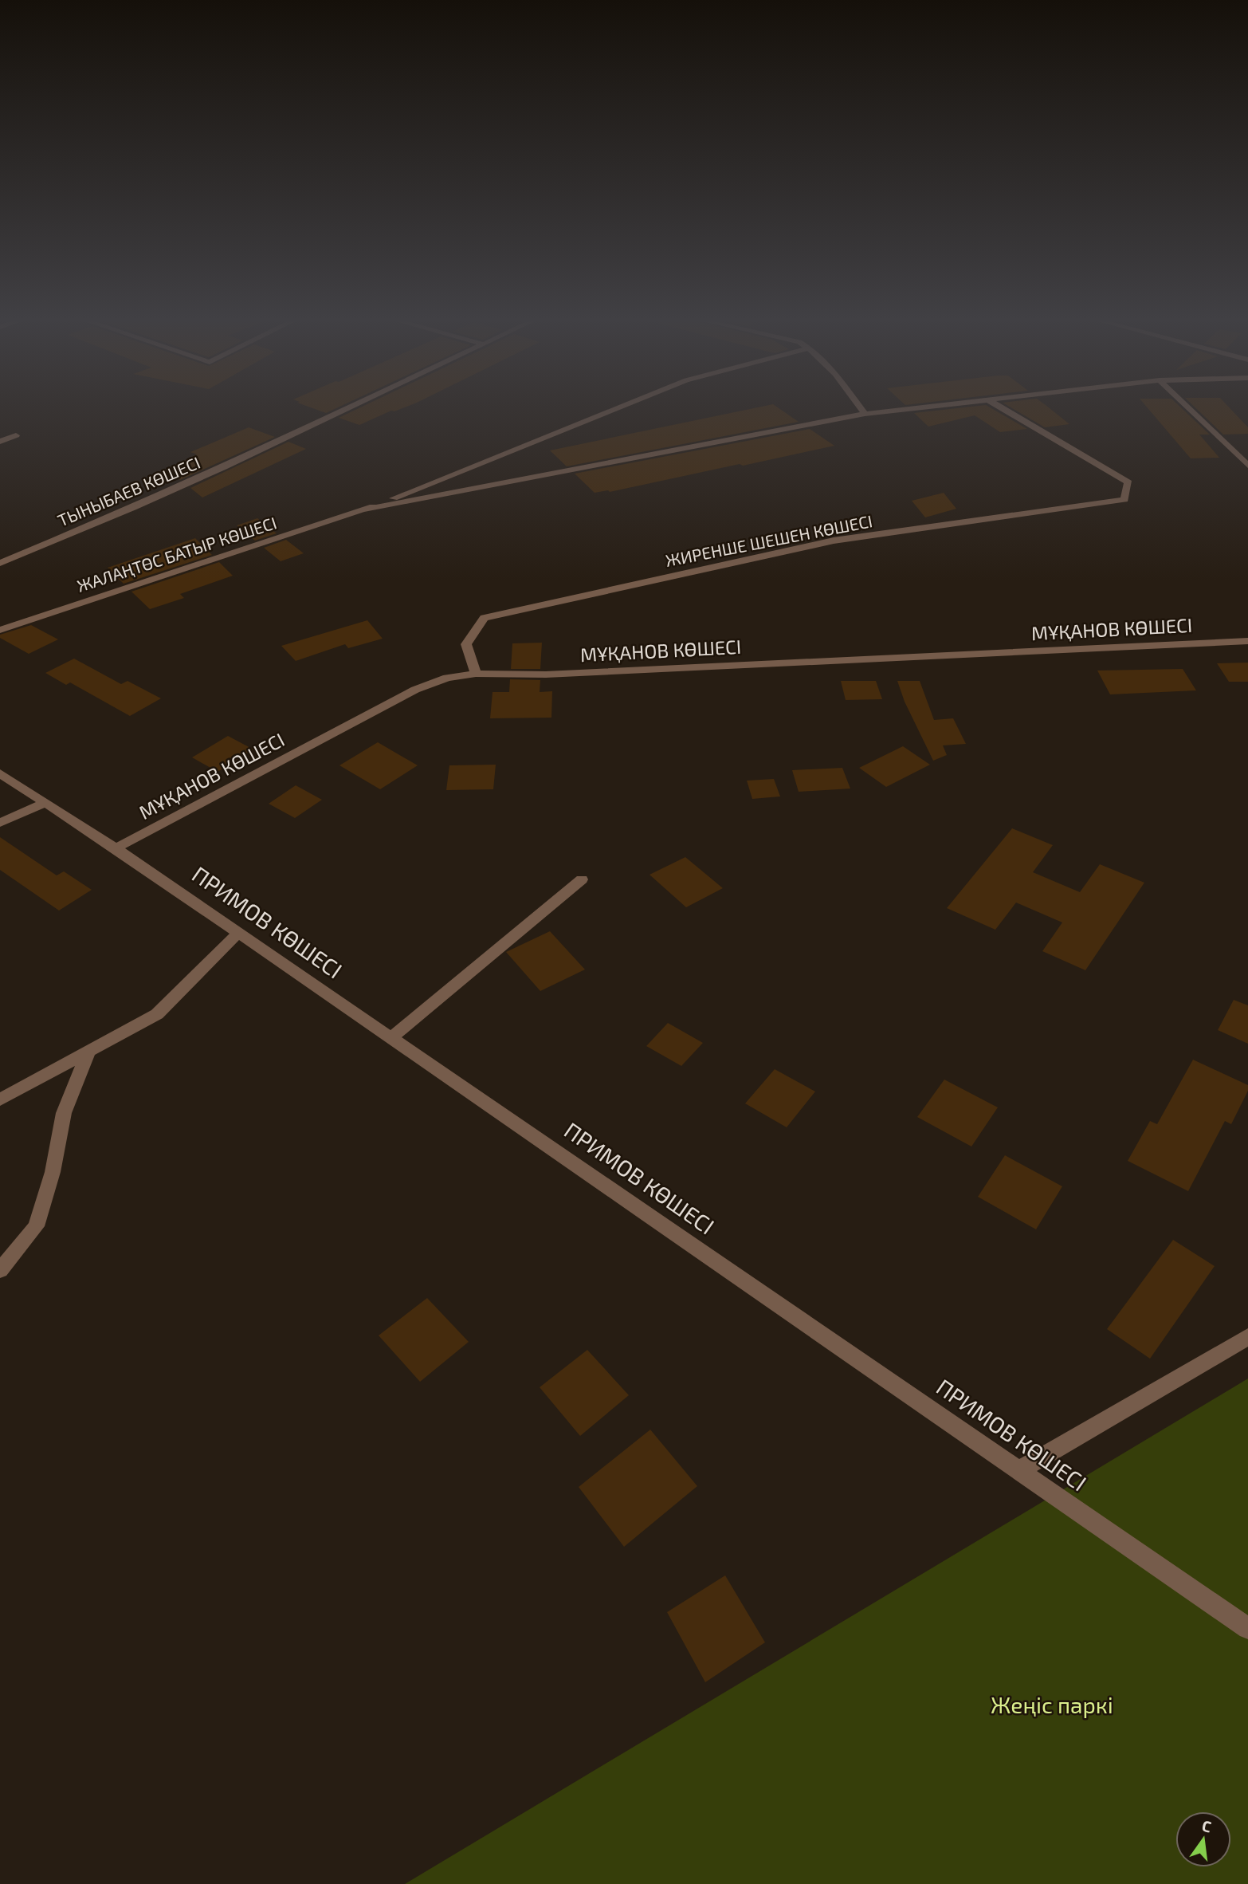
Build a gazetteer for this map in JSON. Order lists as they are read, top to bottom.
{
  "streets": {
    "street": [
      "ТЫНЫБАЕВ КӨШЕСІ",
      "ЖИРЕНШЕ ШЕШЕН КӨШЕСІ",
      "ЖАЛАҢТӨС БАТЫР КӨШЕСІ",
      "МҰҚАНОВ КӨШЕСІ",
      "ПРИМОВ КӨШЕСІ"
    ]
  },
  "crossings": [
    ["ЖИРЕНШЕ ШЕШЕН КӨШЕСІ", "МҰҚАНОВ КӨШЕСІ"],
    ["МҰҚАНОВ КӨШЕСІ", "ПРИМОВ КӨШЕСІ"]
  ],
  "parks": ["Жеңіс паркі"],
  "north": "top"
}
